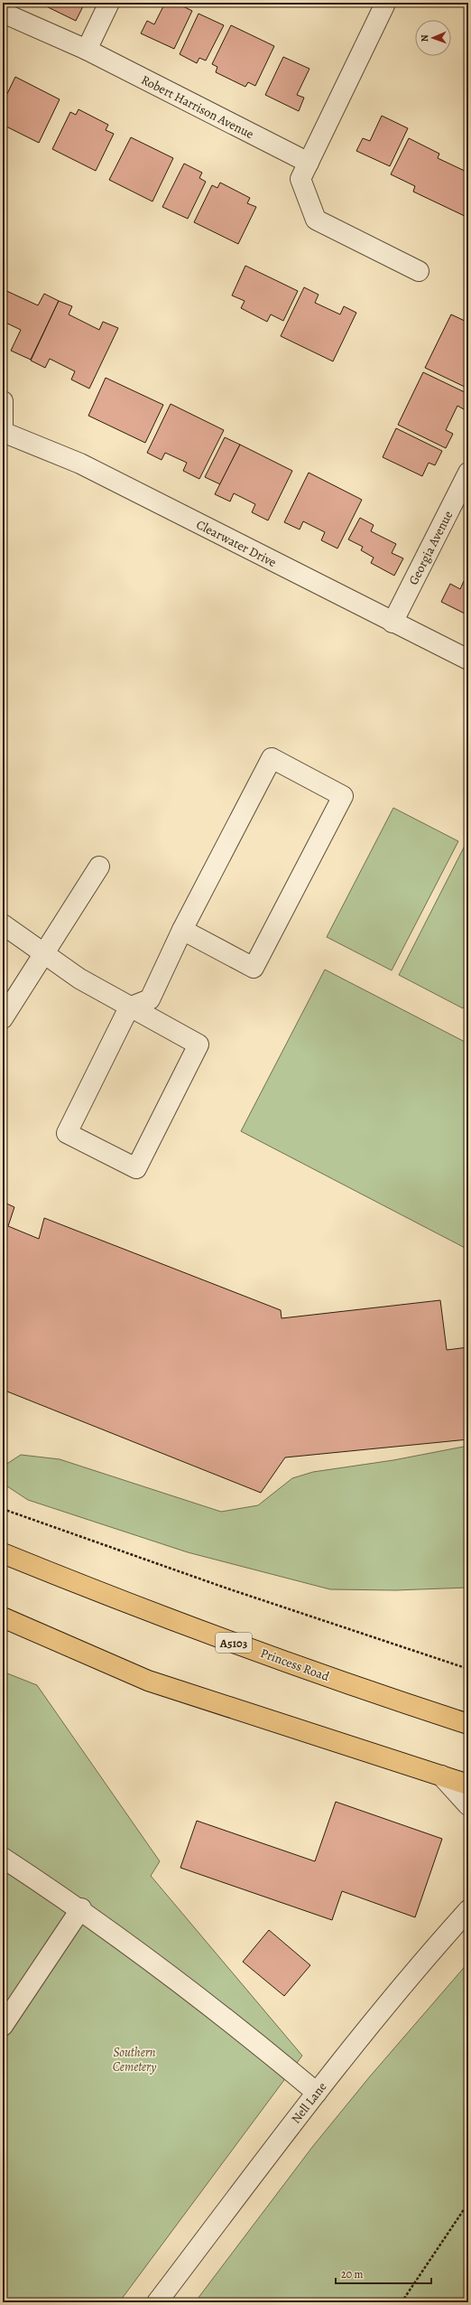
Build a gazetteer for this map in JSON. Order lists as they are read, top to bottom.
{
  "streets": {
    "highway": ["A5103", "Princess Road"],
    "street": [
      "Robert Harrison Avenue",
      "Clearwater Drive",
      "Georgia Avenue",
      "Nell Lane"
    ]
  },
  "crossings": [
    ["Clearwater Drive", "Georgia Avenue"]
  ],
  "parks": ["Southern Cemetery"],
  "scale_bar": "20 m",
  "north": "left"
}
